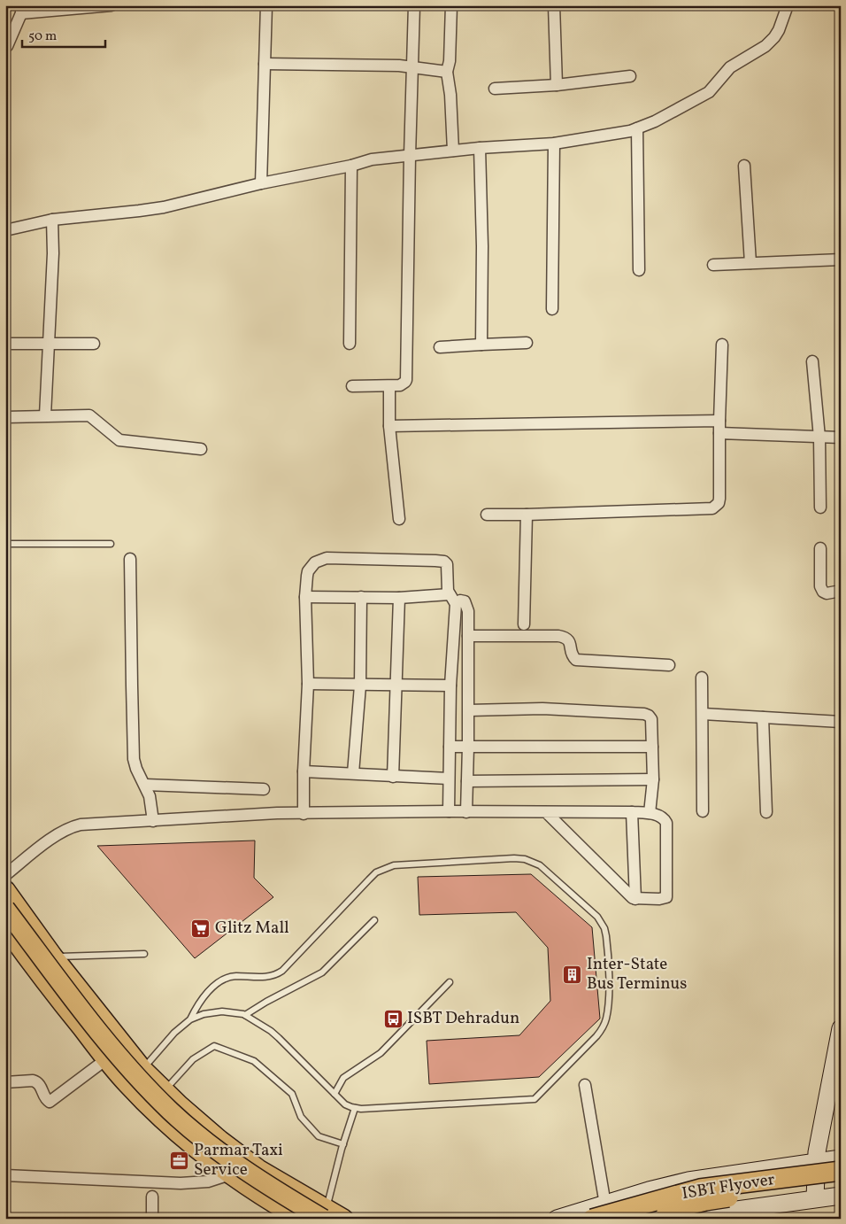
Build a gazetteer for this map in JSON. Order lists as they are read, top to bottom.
{
  "streets": {
    "highway": ["ISBT Flyover"]
  },
  "places": {
    "supermarket": ["Glitz Mall"],
    "building": ["Inter-State Bus Terminus"],
    "bus stop": ["ISBT Dehradun"],
    "office": ["Parmar Taxi Service"]
  },
  "scale_bar": "50 m"
}
